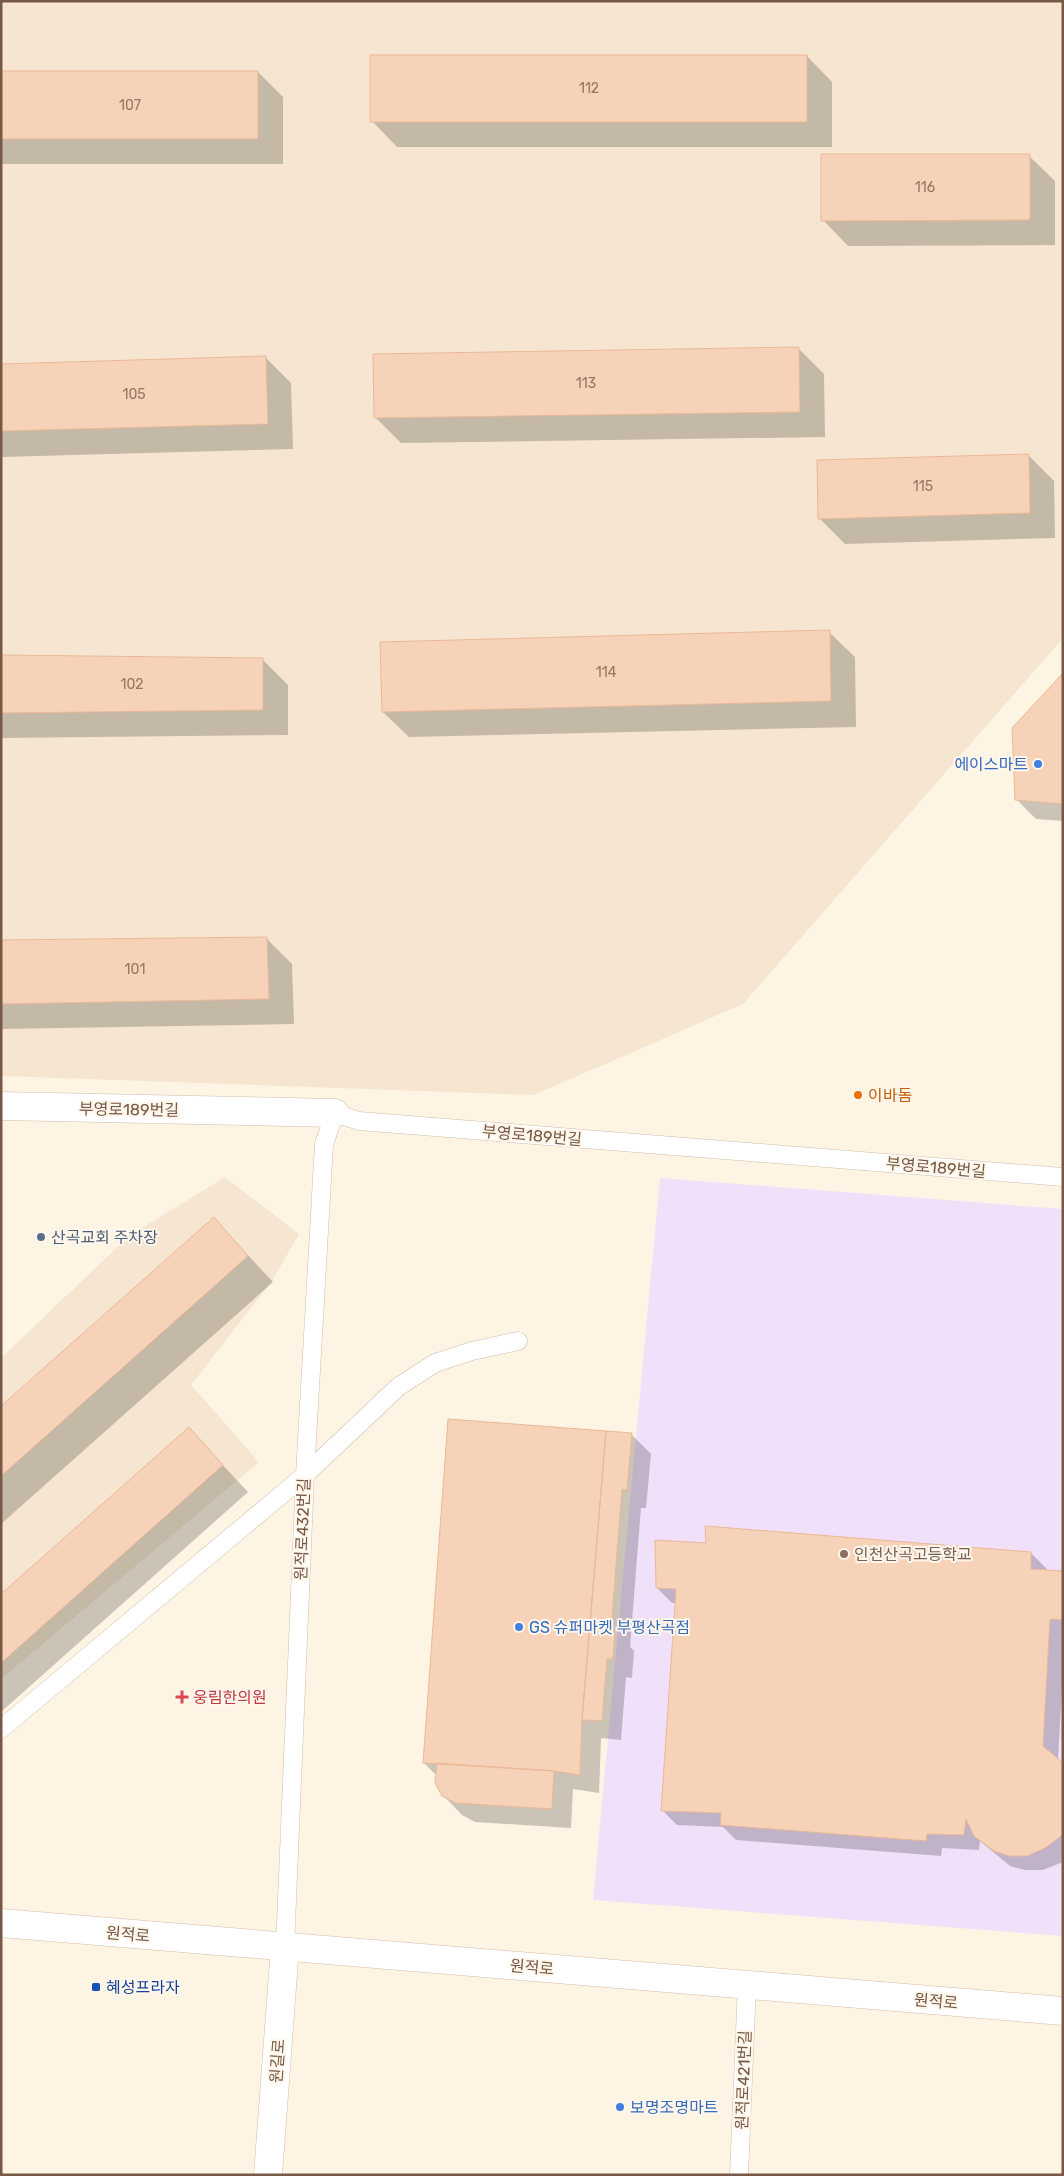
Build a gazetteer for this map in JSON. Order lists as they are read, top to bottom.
{
  "streets": {
    "main road": ["부영로189번길", "원적로", "원길로"],
    "lane": ["원적로432번길", "원적로421번길"]
  },
  "crossings": [
    ["부영로189번길", "원적로432번길"],
    ["원적로432번길", "원적로"],
    ["원적로432번길", "원길로"],
    ["원적로", "원길로"],
    ["원적로", "원적로421번길"]
  ],
  "places": {
    "other": [
      "에이스마트",
      "이바돔",
      "산곡교회 주차장",
      "인천산곡고등학교",
      "GS 슈퍼마켓 부평산곡점",
      "보명조명마트"
    ],
    "health": ["웅림한의원"],
    "transit": ["혜성프라자"]
  },
  "house_numbers": [
    "112",
    "107",
    "116",
    "113",
    "105",
    "115",
    "114",
    "102",
    "101"
  ]
}
